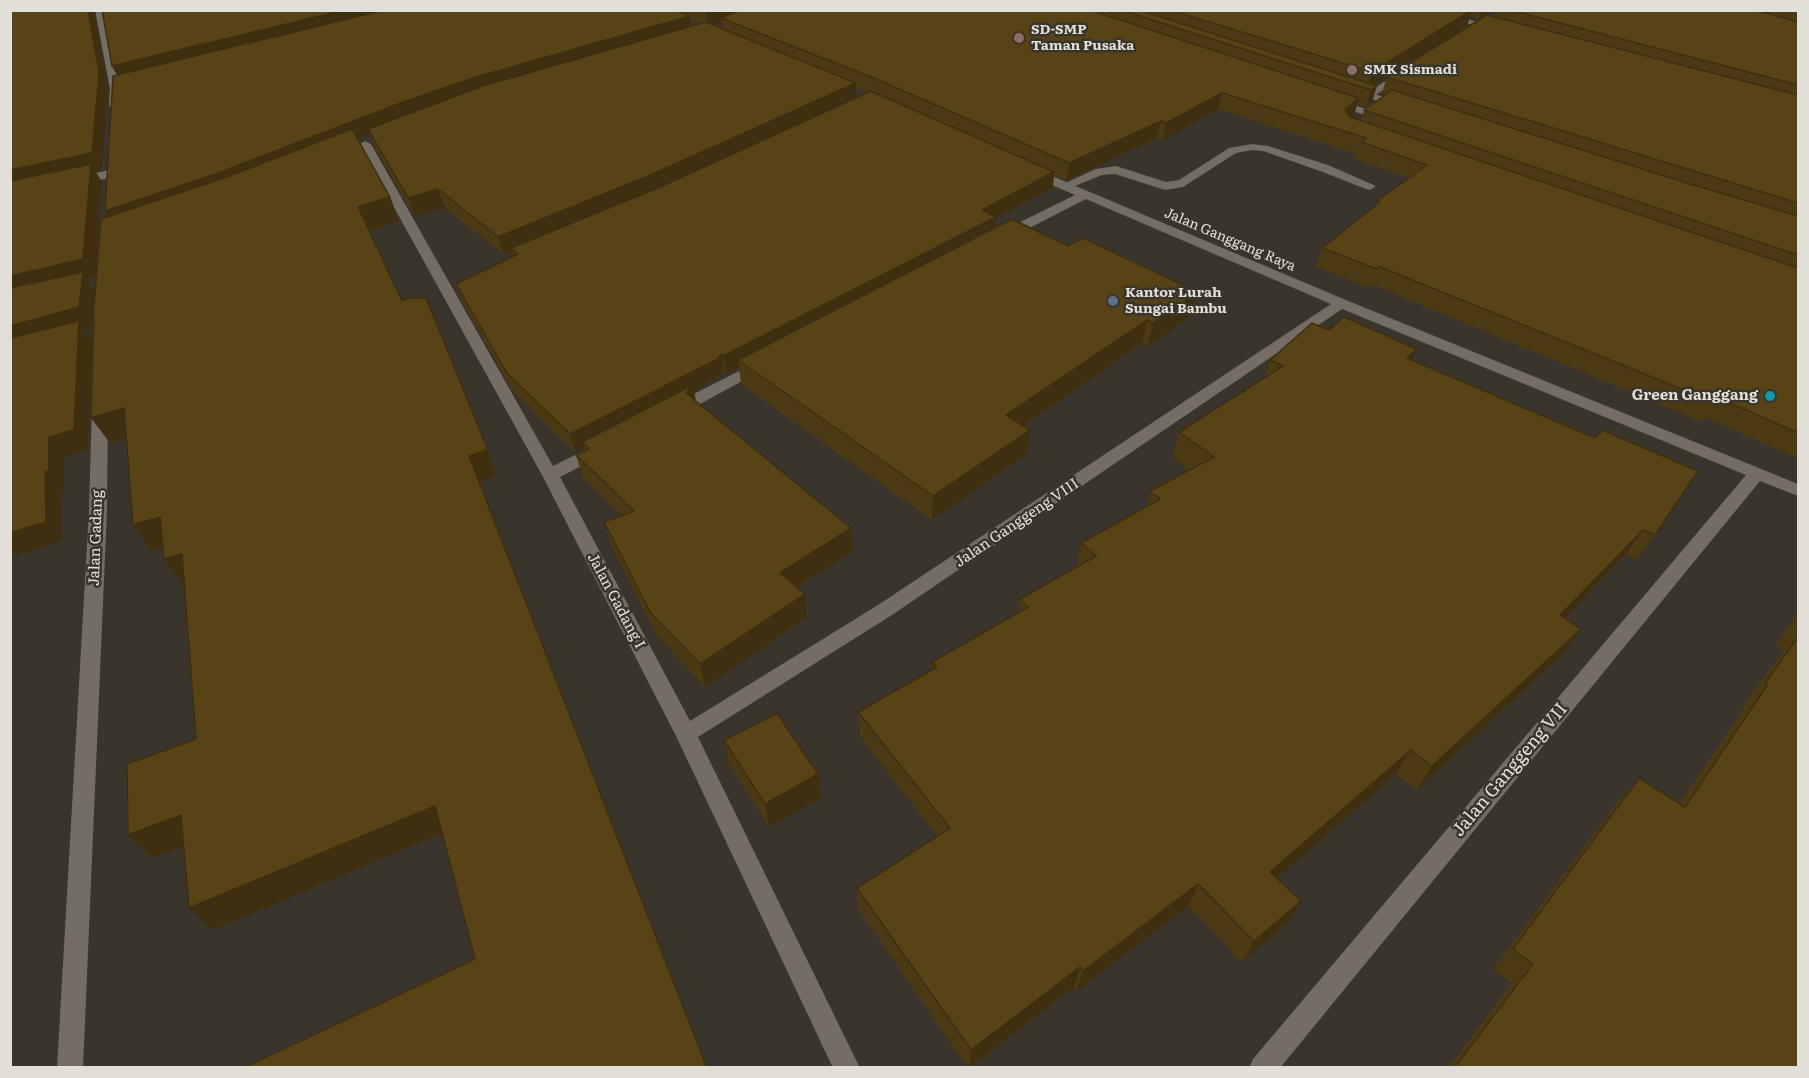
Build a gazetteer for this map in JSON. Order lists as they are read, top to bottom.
{
  "streets": {
    "street": [
      "Jalan Ganggang Raya",
      "Jalan Ganggeng VIII",
      "Jalan Gadang",
      "Jalan Gadang I",
      "Jalan Ganggeng VII"
    ]
  },
  "crossings": [
    ["Jalan Ganggang Raya", "Jalan Ganggeng VIII"],
    ["Jalan Ganggang Raya", "Jalan Ganggeng VII"],
    ["Jalan Ganggeng VIII", "Jalan Gadang I"]
  ],
  "places": [
    "SD-SMP Taman Pusaka",
    "SMK Sismadi",
    "Kantor Lurah Sungai Bambu",
    "Green Ganggang"
  ]
}
